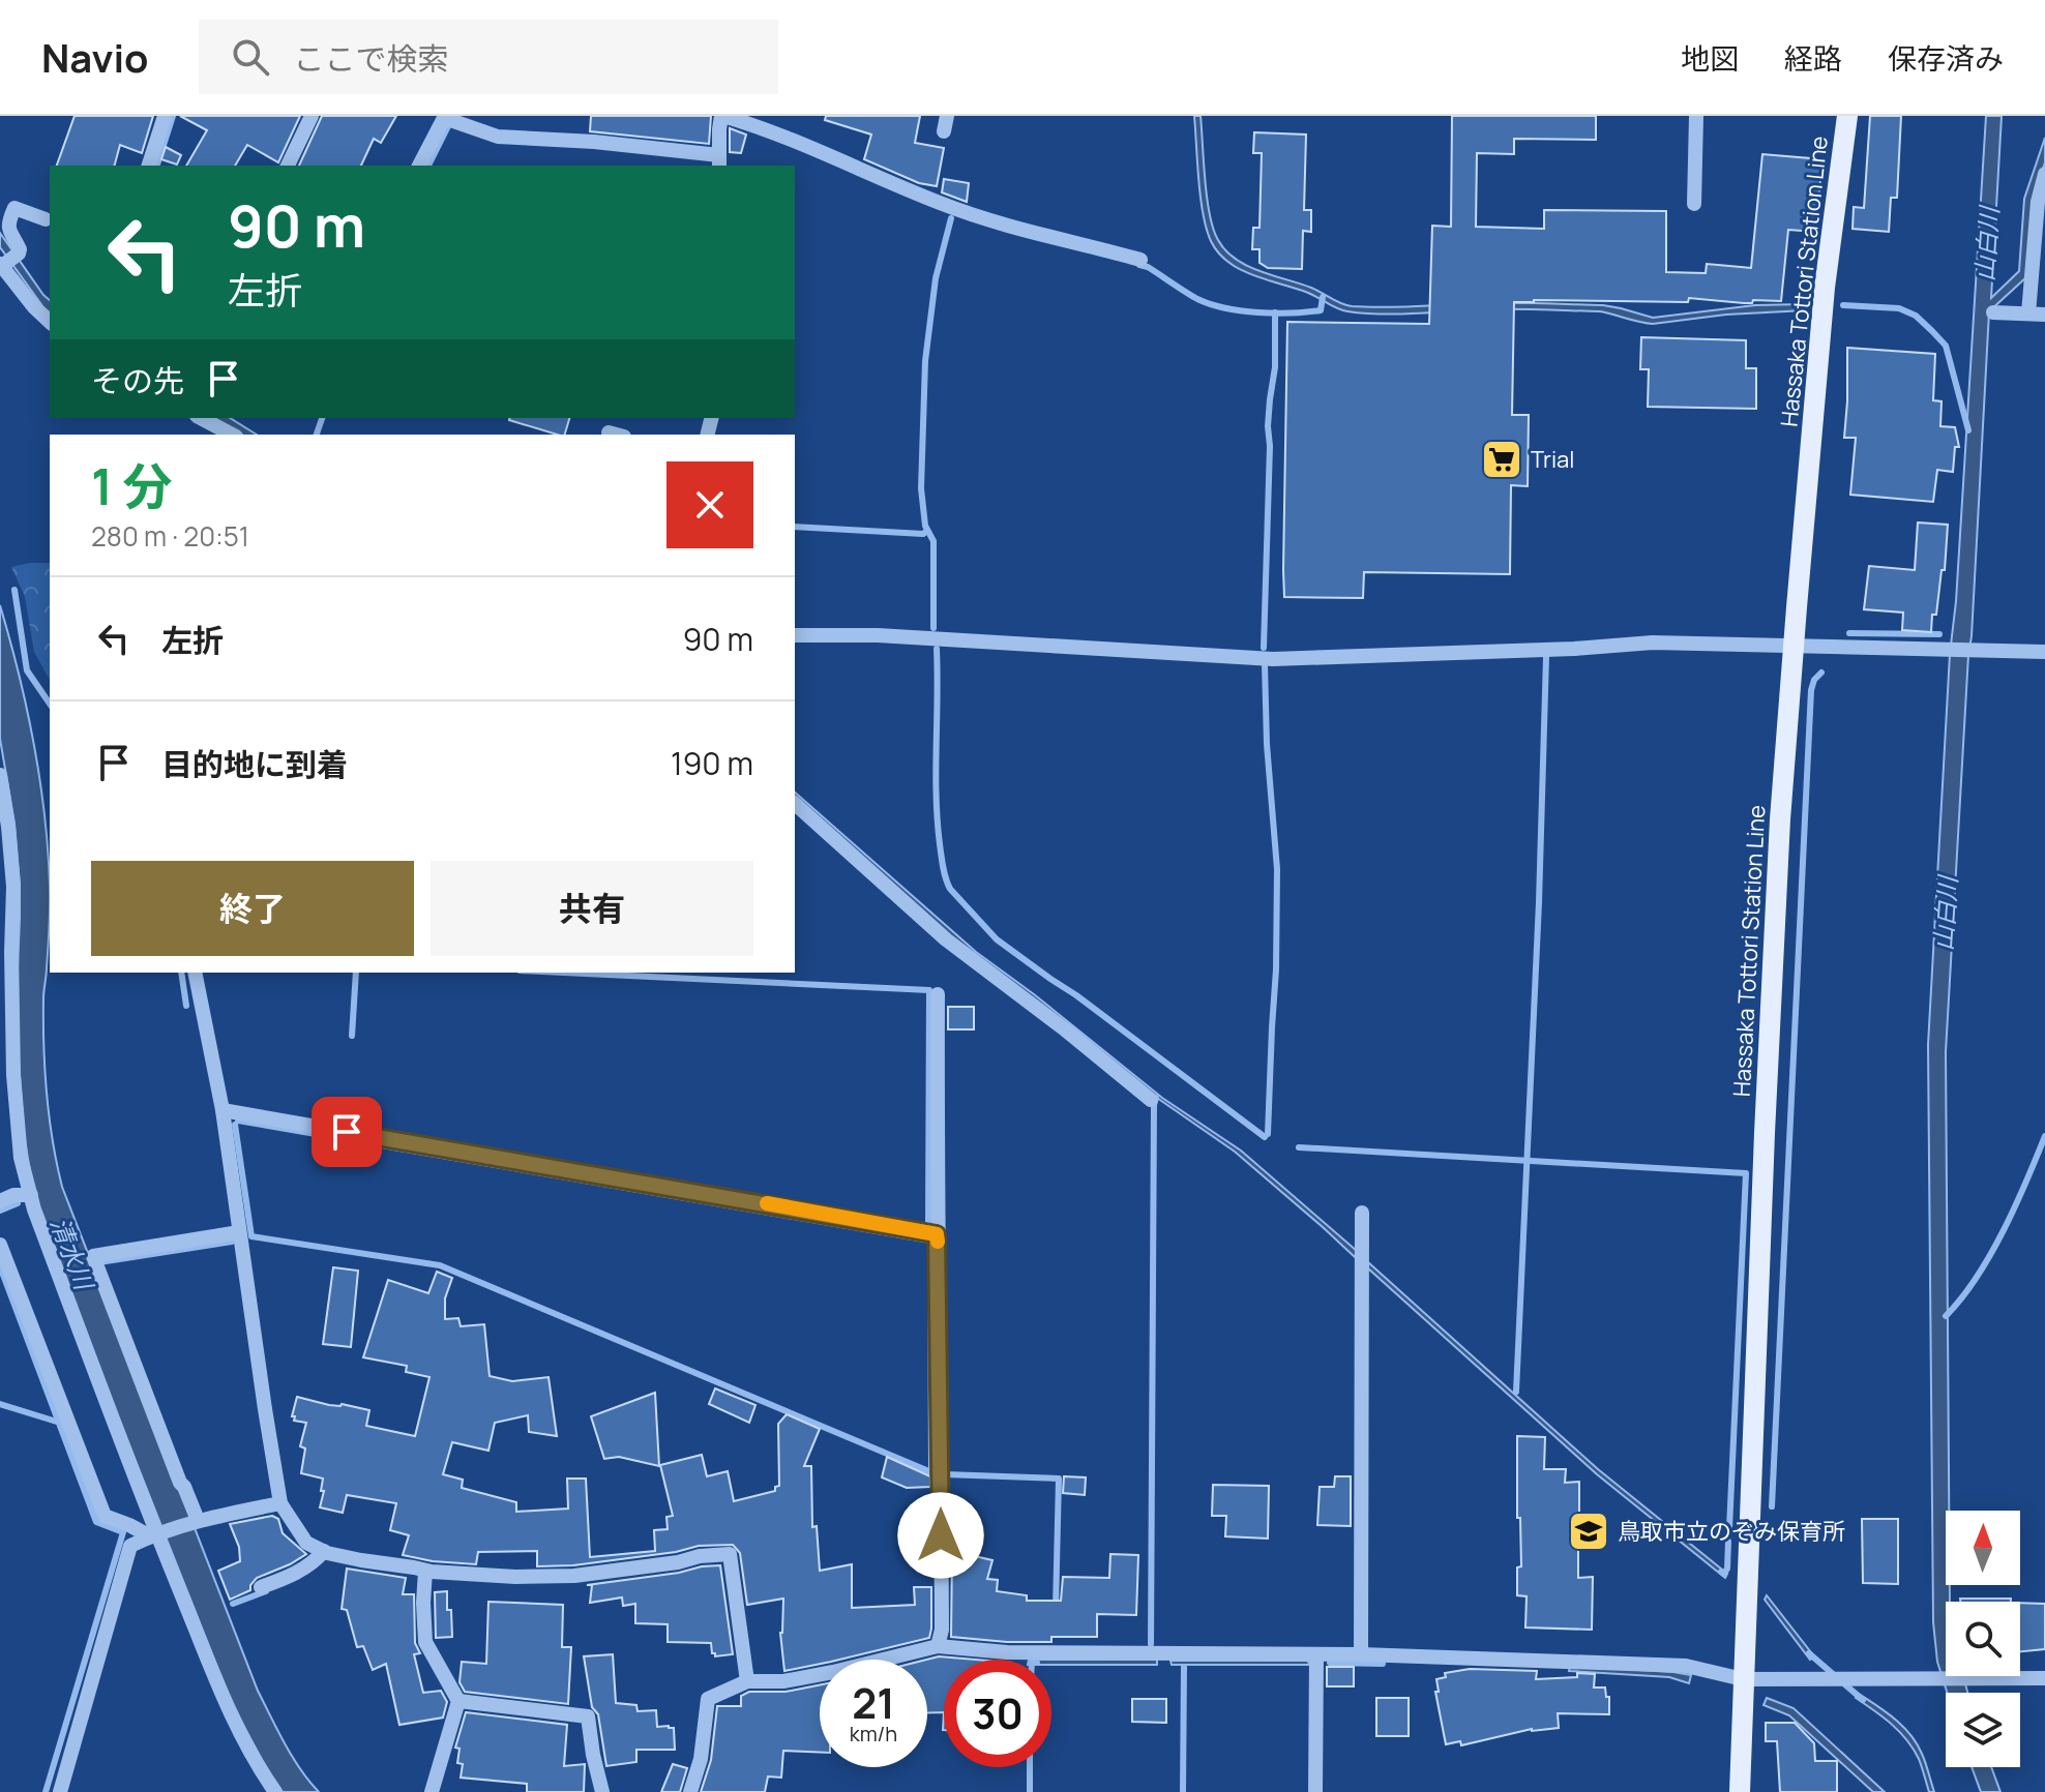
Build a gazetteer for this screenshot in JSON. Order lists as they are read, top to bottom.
{
  "streets": {
    "main road": ["Hassaka Tottori Station Line"]
  },
  "water": ["山白川", "清水川"],
  "places": {
    "supermarket": ["Trial"],
    "school or university": ["鳥取市立のぞみ保育所"]
  },
  "north": "top",
  "page": {
    "header": "Navio",
    "search": "ここで検索",
    "nav": ["地図", "経路", "保存済み"],
    "turn": ["90 m", "左折"],
    "then": "その先",
    "heading": ["1 分", "280 m · 20:51"],
    "list": [
      {
        "name": "左折",
        "value": "90 m"
      },
      {
        "name": "目的地に到着",
        "value": "190 m"
      }
    ],
    "buttons": ["終了", "共有"],
    "speed": "21 km/h",
    "limit": "30"
  }
}
